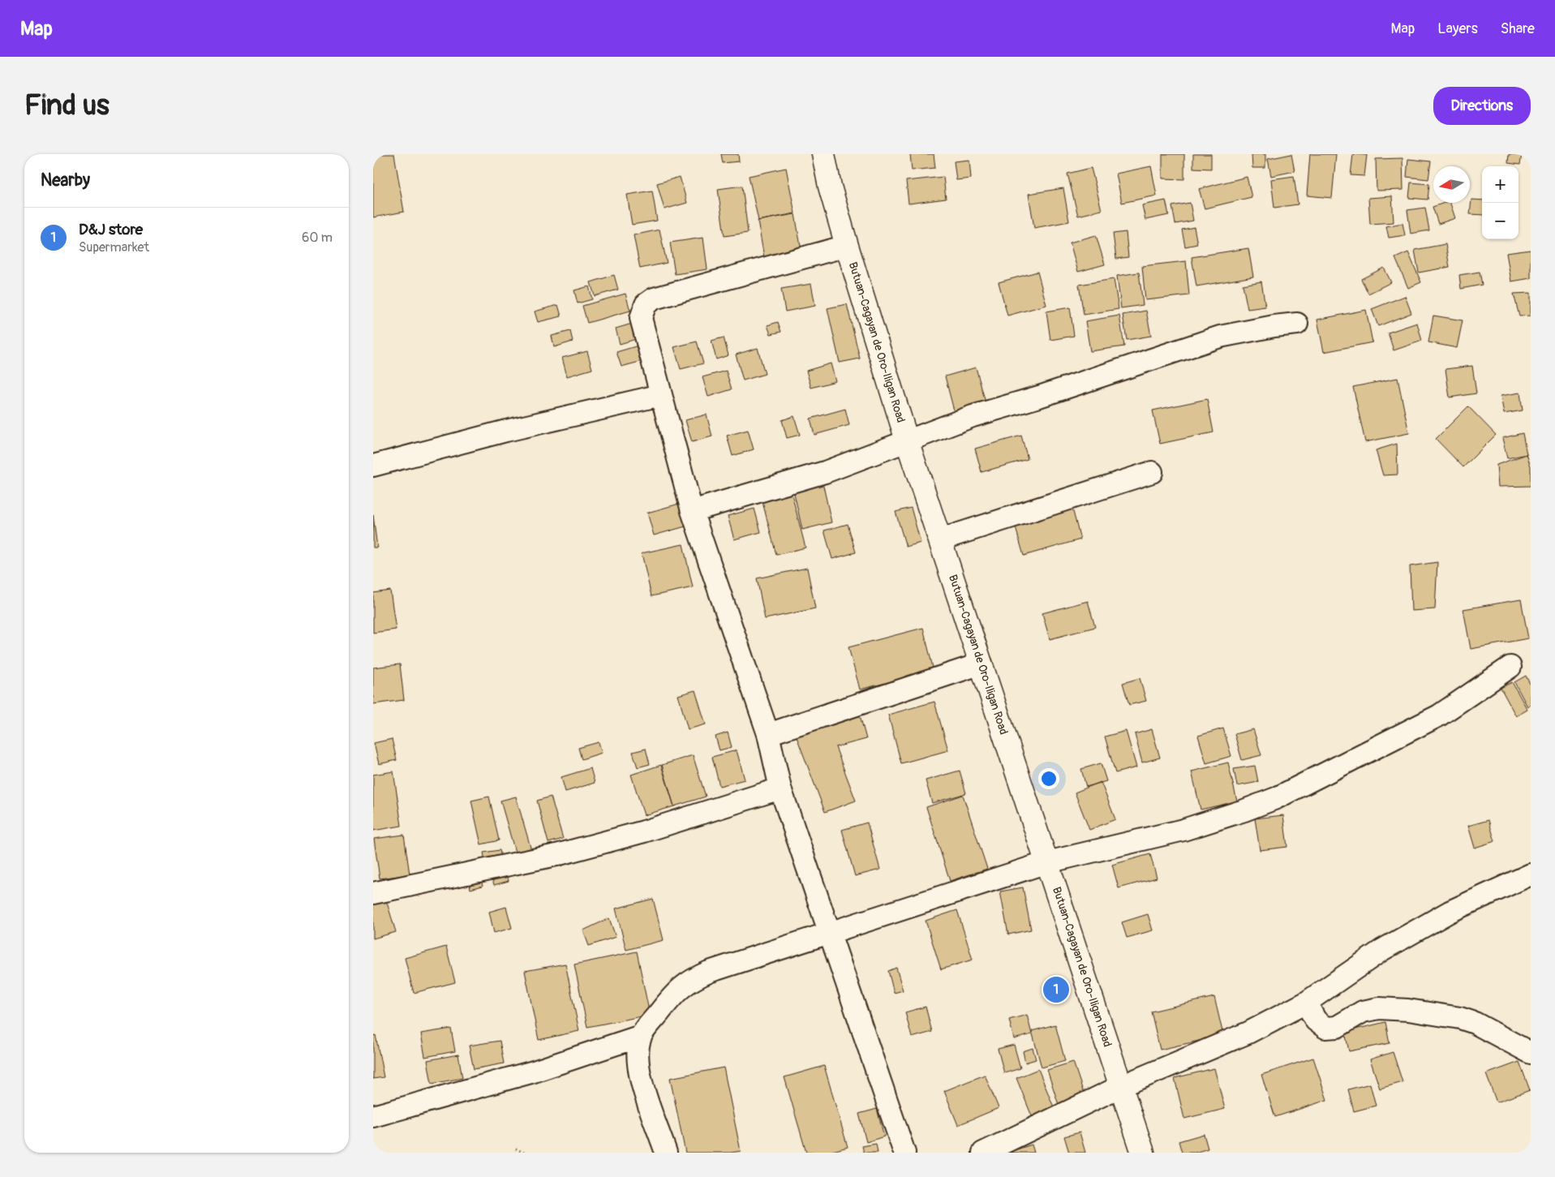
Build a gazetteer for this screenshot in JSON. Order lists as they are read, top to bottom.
{
  "streets": {
    "highway": ["Butuan-Cagayan de Oro-Iligan Road"]
  },
  "north": "left",
  "page": {
    "header": "Map",
    "nav": ["Map", "Layers", "Share"],
    "buttons": "Directions",
    "title": "Find us",
    "heading": "Nearby",
    "map_buttons": ["+", "−"],
    "list": [
      {
        "mark": "1",
        "name": "D&J store",
        "note": "Supermarket",
        "value": "60 m"
      }
    ],
    "pins": "1"
  }
}
